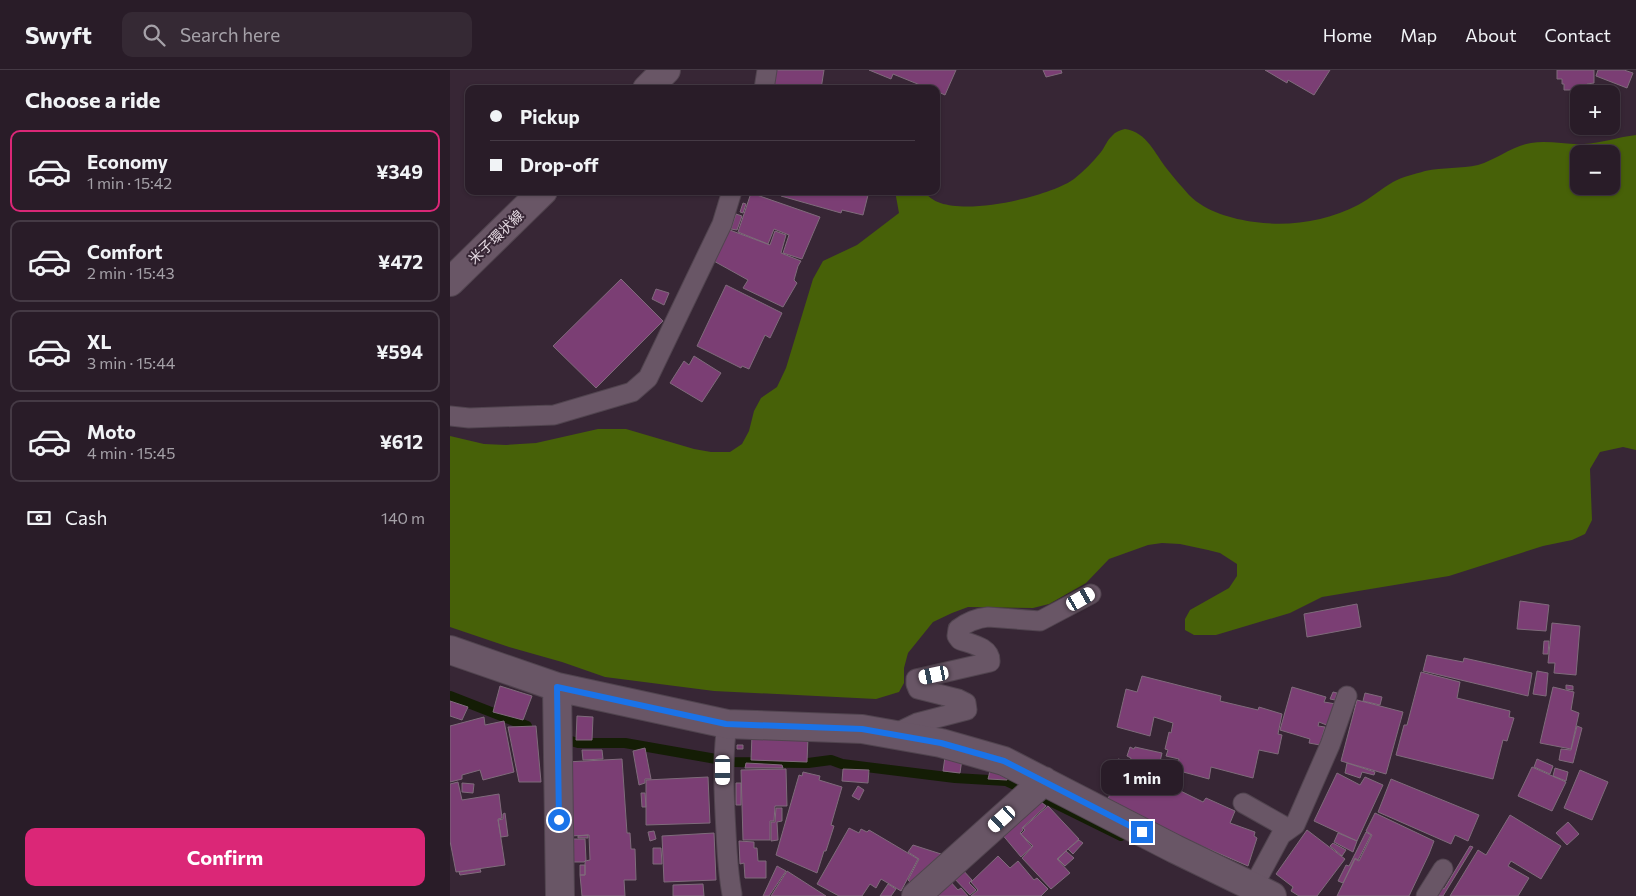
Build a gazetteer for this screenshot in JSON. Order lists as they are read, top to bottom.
{
  "streets": {
    "street": ["米子環状線"]
  },
  "page": {
    "header": "Swyft",
    "search": "Search here",
    "nav": [
      "Home",
      "Map",
      "About",
      "Contact"
    ],
    "heading": "Choose a ride",
    "map_buttons": ["+", "−"],
    "banner": ["Pickup", "Drop-off"],
    "list": [
      {
        "name": "Economy",
        "note": "1 min · 15:42",
        "value": "¥349"
      },
      {
        "name": "Comfort",
        "note": "2 min · 15:43",
        "value": "¥472"
      },
      {
        "name": "XL",
        "note": "3 min · 15:44",
        "value": "¥594"
      },
      {
        "name": "Moto",
        "note": "4 min · 15:45",
        "value": "¥612"
      }
    ],
    "pay": ["Cash", "140 m"],
    "bubble": "1 min",
    "buttons": "Confirm"
  }
}
